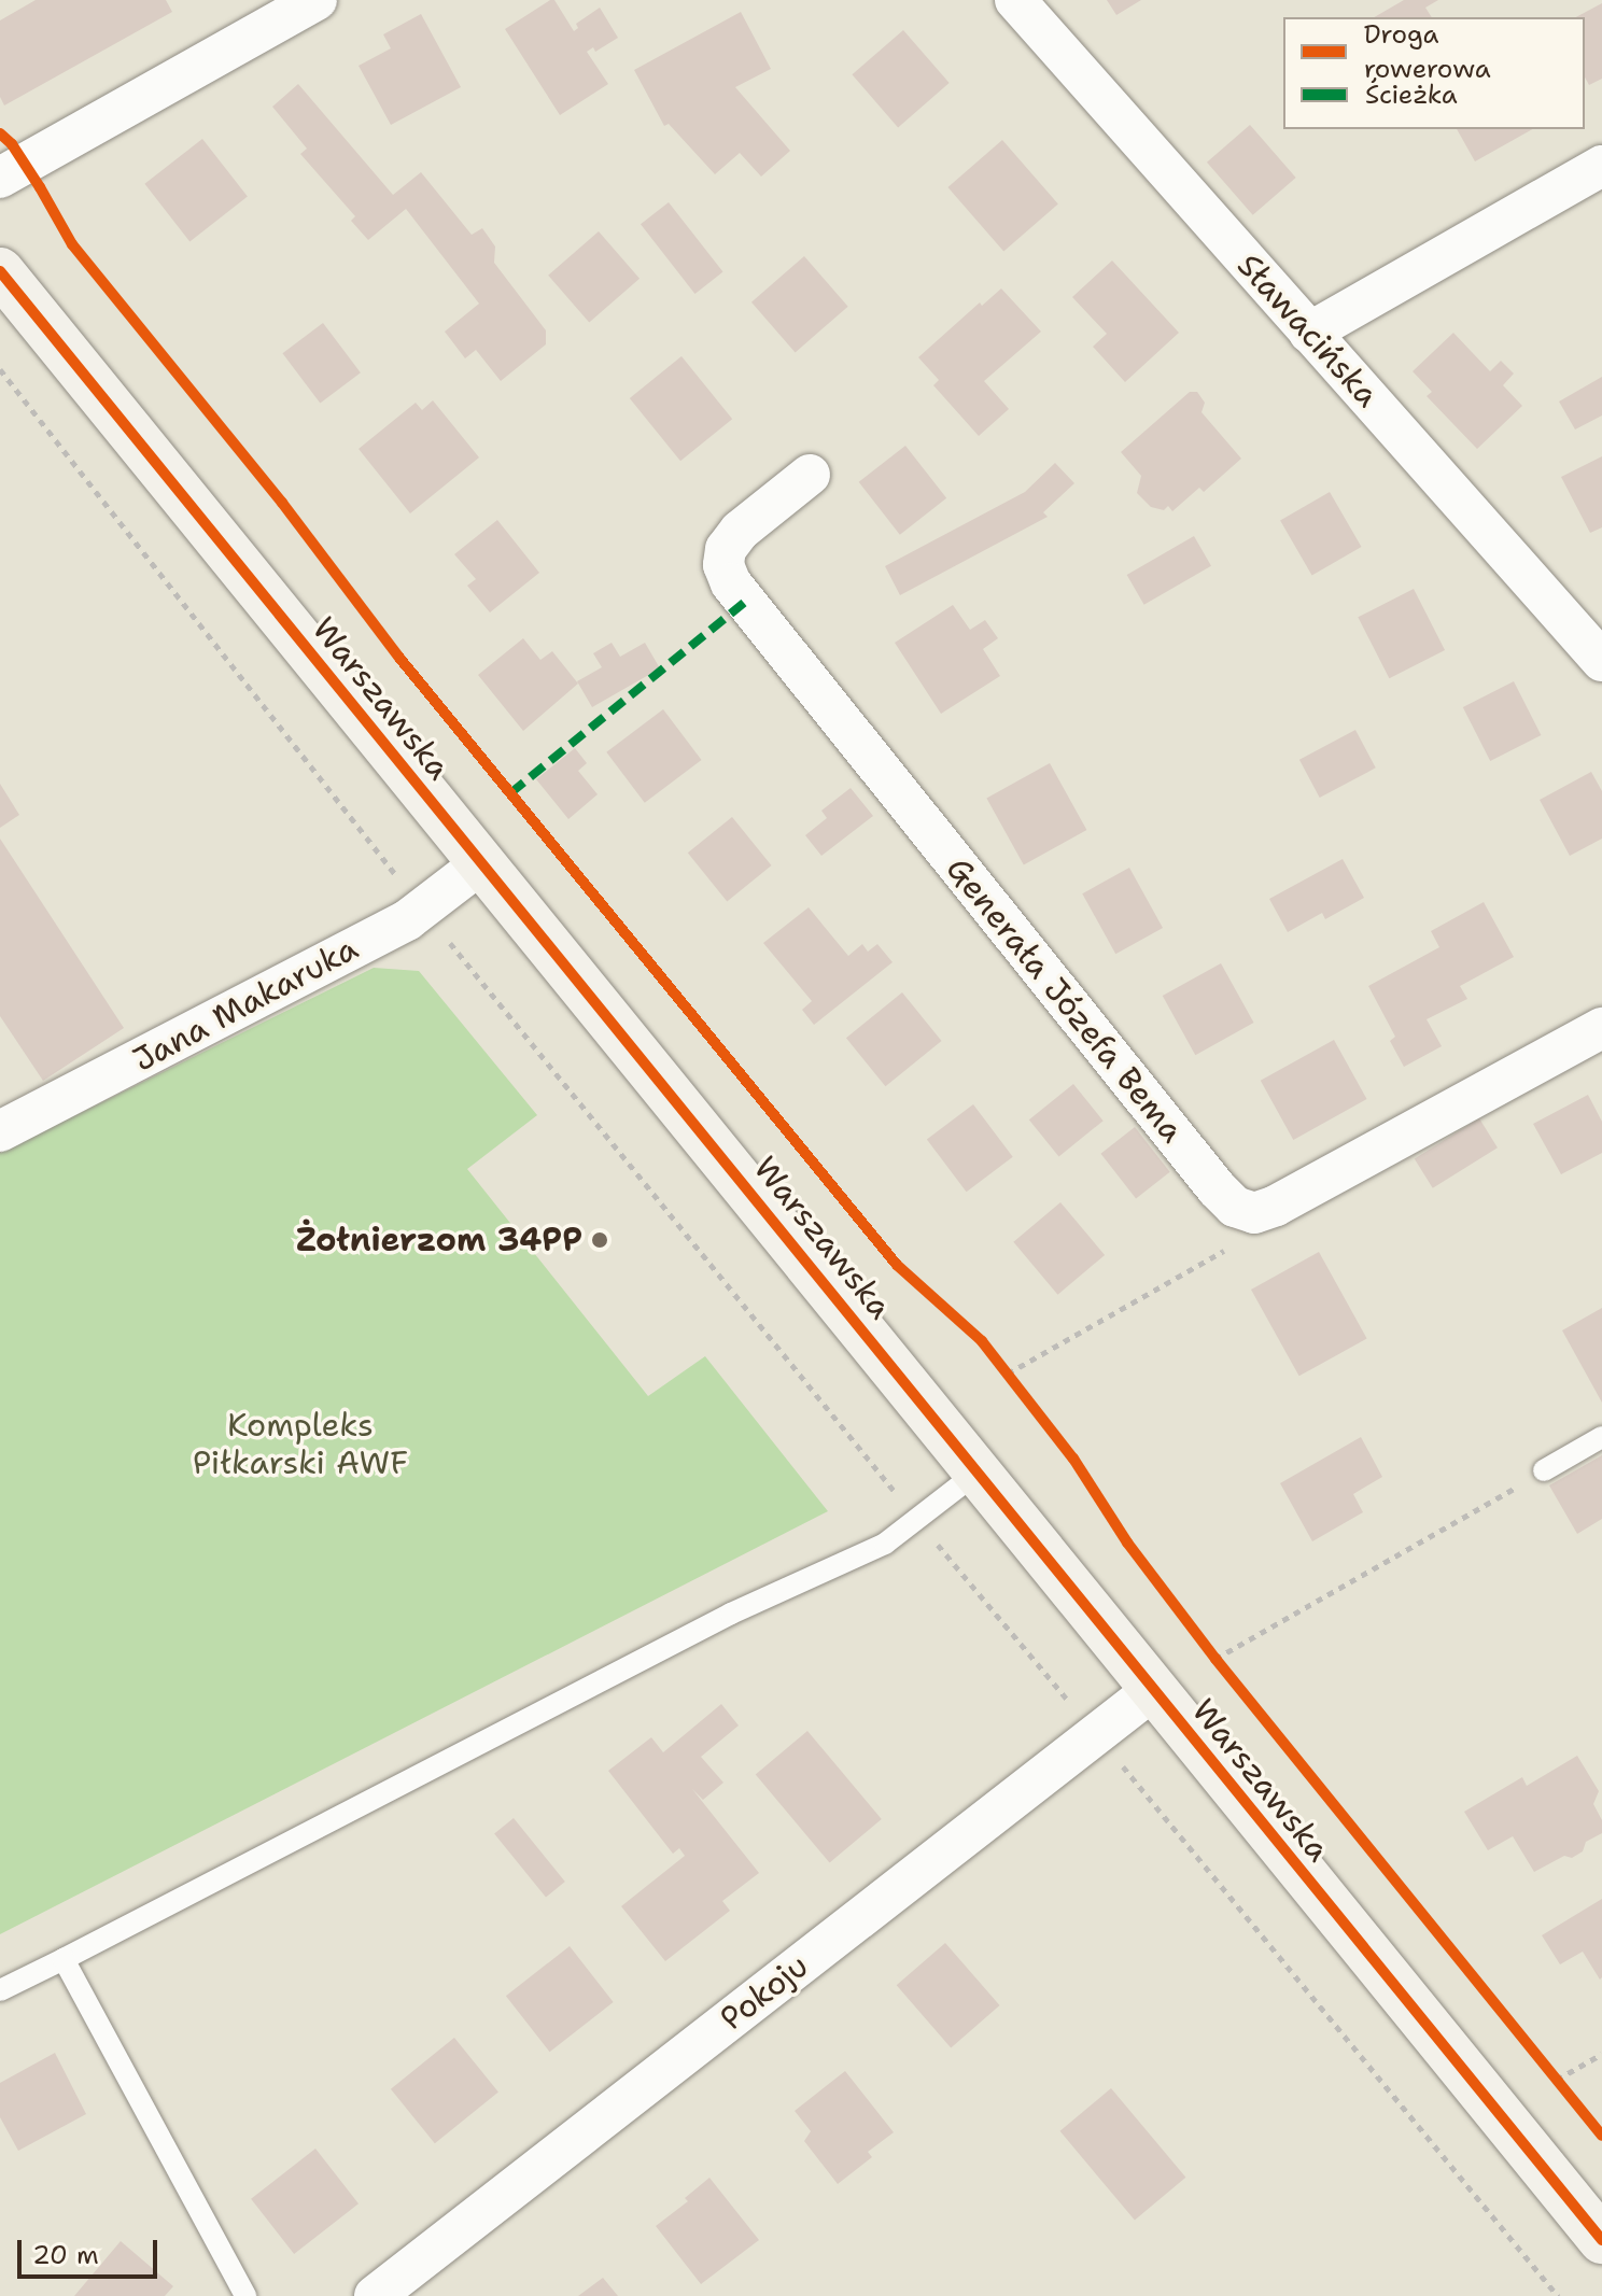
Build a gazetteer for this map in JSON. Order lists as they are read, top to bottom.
{
  "streets": {
    "street": [
      "Sławacińska",
      "Warszawska",
      "Generała Józefa Bema",
      "Jana Makaruka",
      "Pokoju"
    ]
  },
  "crossings": [
    ["Warszawska", "Jana Makaruka"],
    ["Warszawska", "Pokoju"]
  ],
  "parks": ["Kompleks Piłkarski AWF"],
  "places": ["Żołnierzom 34PP"],
  "legend": ["Droga rowerowa", "Ścieżka"],
  "scale_bar": "20 m"
}
